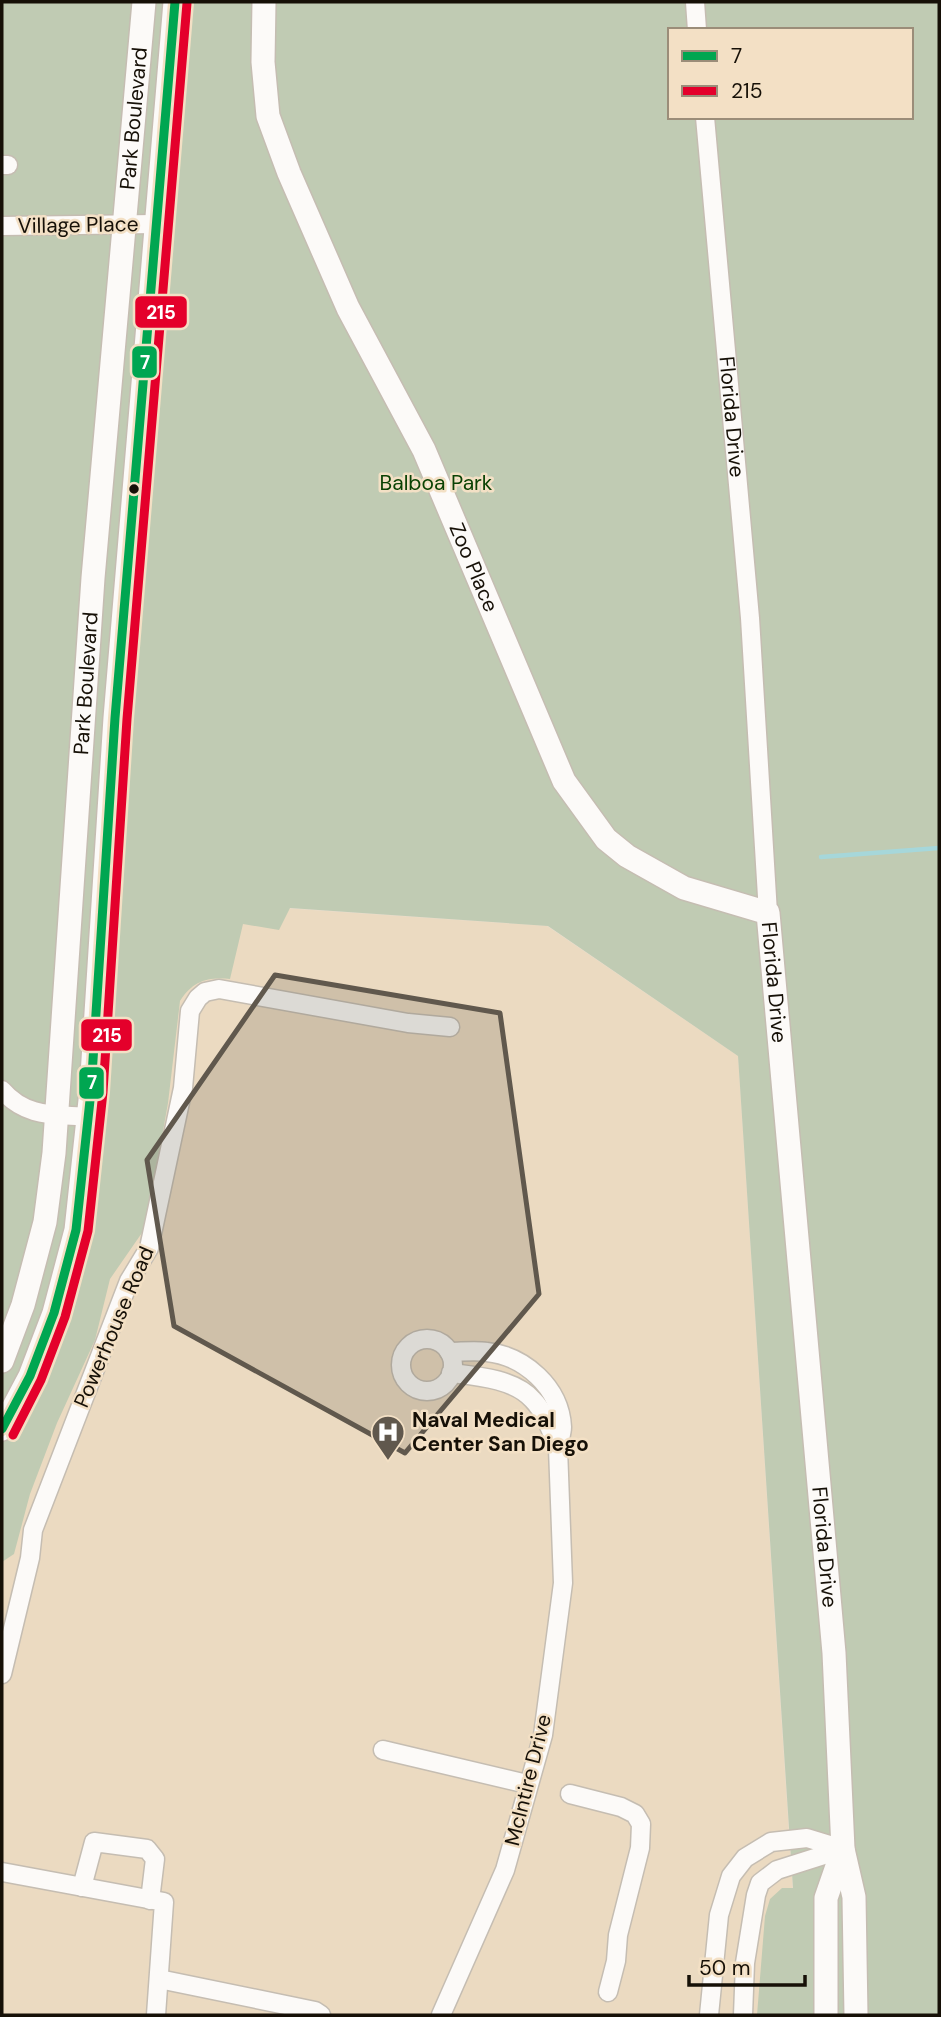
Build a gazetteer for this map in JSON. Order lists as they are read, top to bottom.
{
  "streets": {
    "main road": ["Park Boulevard", "Florida Drive", "Zoo Place"],
    "street": ["Village Place", "Powerhouse Road", "McIntire Drive"]
  },
  "crossings": [
    ["Park Boulevard", "Village Place"],
    ["Florida Drive", "Zoo Place"]
  ],
  "parks": ["Balboa Park"],
  "places": {
    "hospital": ["Naval Medical Center San Diego"]
  },
  "lines": ["transit line 7", "transit line 215"],
  "legend": ["7", "215"],
  "scale_bar": "50 m"
}
